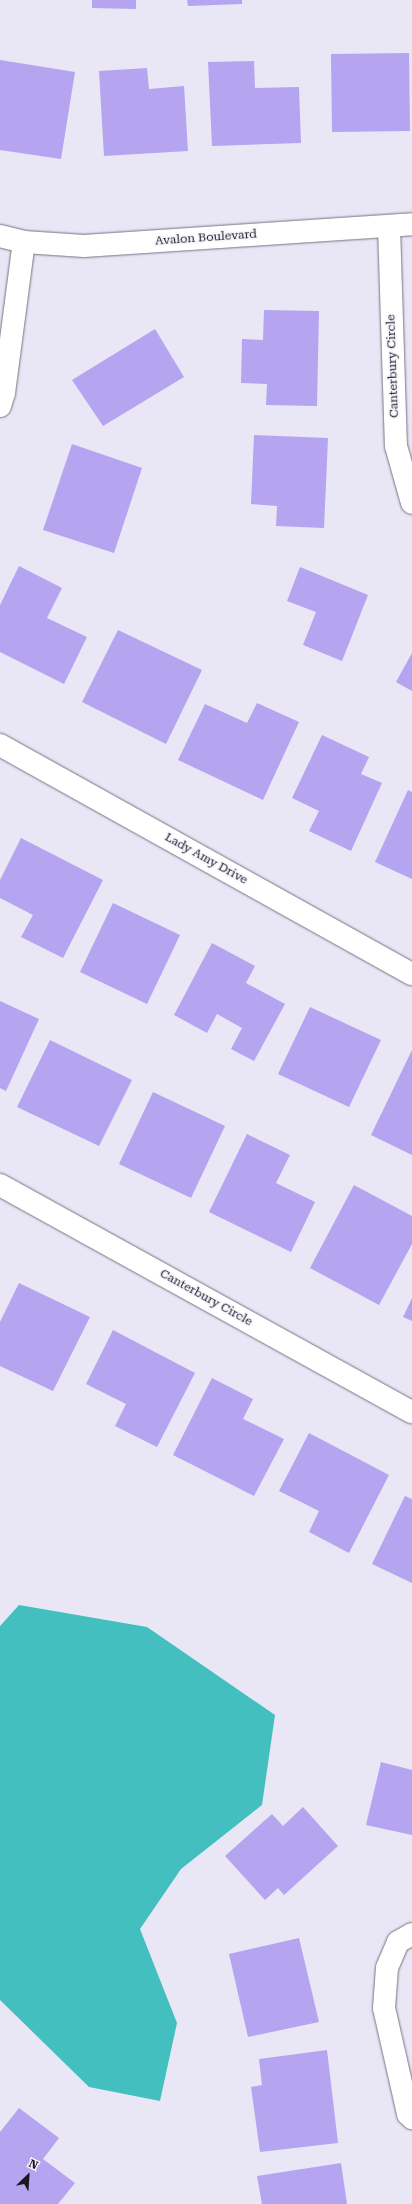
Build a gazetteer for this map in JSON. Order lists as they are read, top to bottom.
{
  "streets": {
    "street": ["Avalon Boulevard", "Canterbury Circle", "Lady Amy Drive"]
  },
  "crossings": [
    ["Avalon Boulevard", "Canterbury Circle"]
  ],
  "north": "top right"
}
